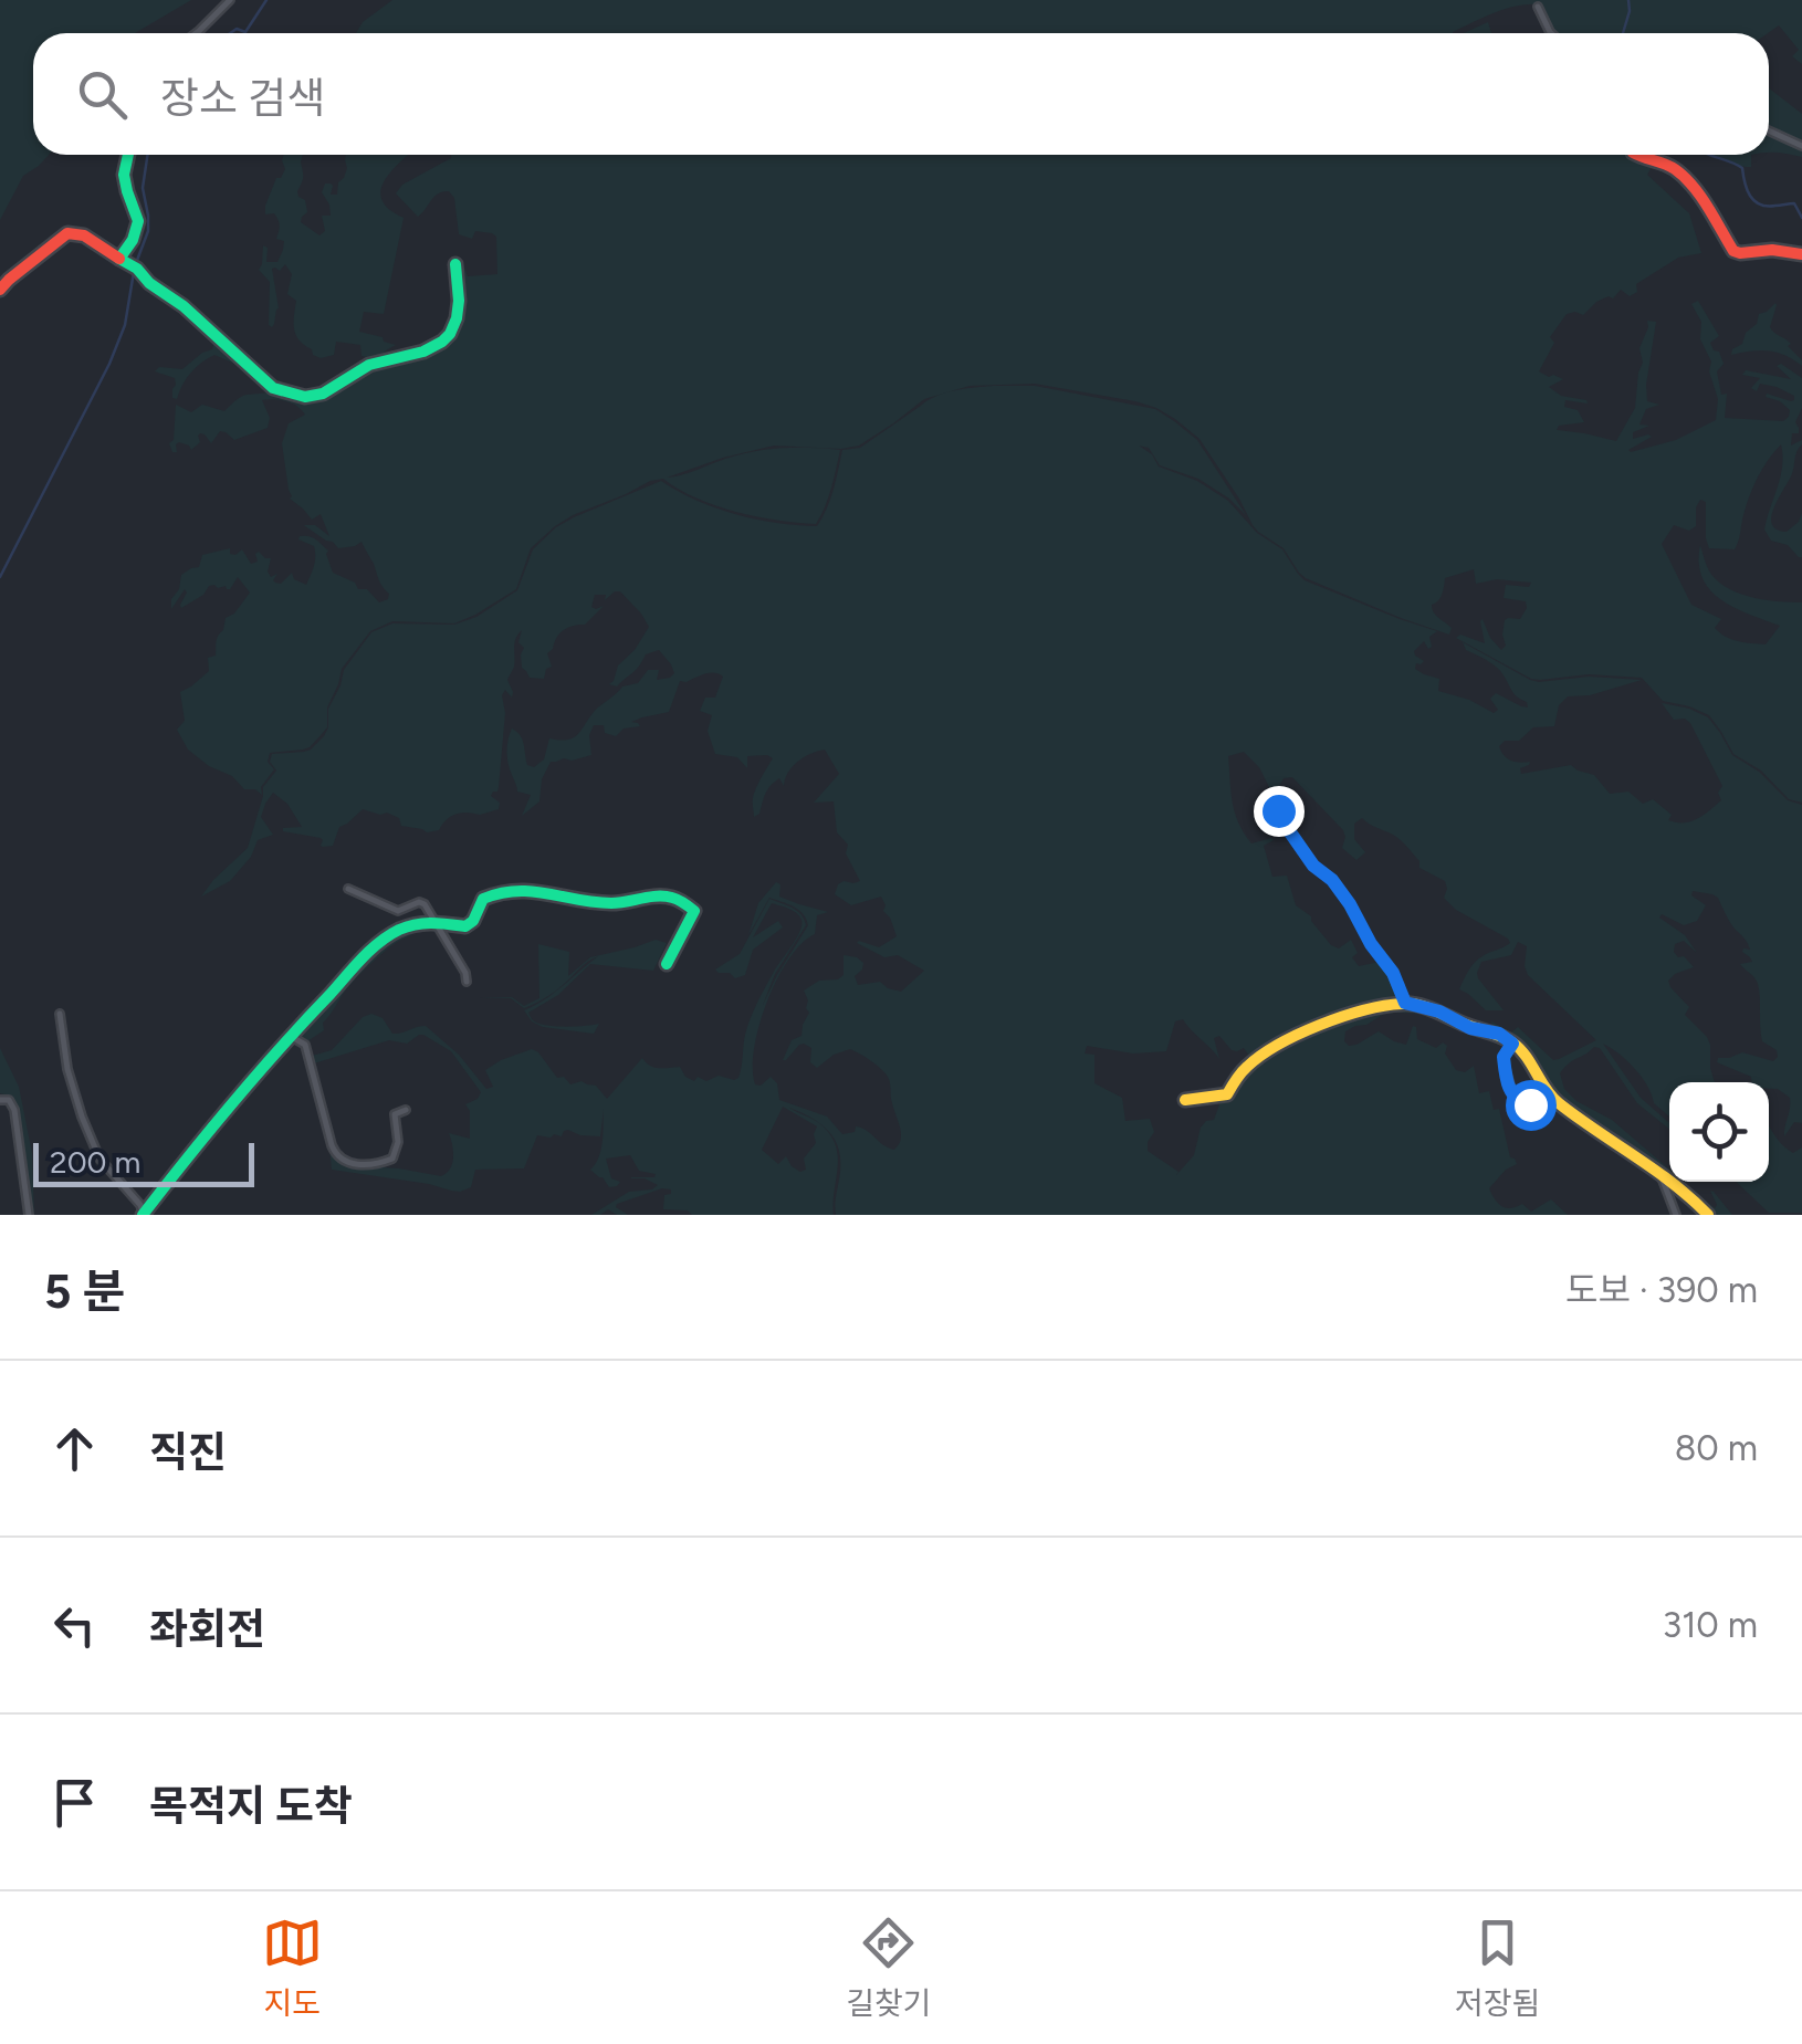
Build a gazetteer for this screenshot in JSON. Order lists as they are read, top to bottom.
{
  "scale_bar": "200 m",
  "page": {
    "search": "장소 검색",
    "scale": "200 m",
    "heading": ["5 분", "도보 · 390 m"],
    "list": [
      ["직진", "80 m"],
      ["좌회전", "310 m"],
      "목적지 도착"
    ],
    "nav": ["지도", "길찾기", "저장됨"]
  }
}
